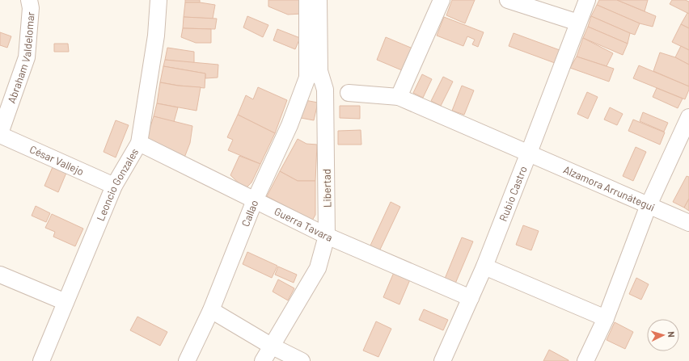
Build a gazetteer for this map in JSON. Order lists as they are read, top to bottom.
{
  "streets": {
    "street": [
      "Abraham Valdelomar",
      "César Vallejo",
      "Leoncio Gonzales",
      "Libertad",
      "Alzamora Arrunátegui",
      "Rubio Castro",
      "Callao",
      "Guerra Tavara"
    ]
  },
  "crossings": [
    ["Abraham Valdelomar", "César Vallejo"],
    ["César Vallejo", "Leoncio Gonzales"],
    ["Leoncio Gonzales", "Guerra Tavara"],
    ["Libertad", "Callao"],
    ["Libertad", "Guerra Tavara"],
    ["Alzamora Arrunátegui", "Rubio Castro"],
    ["Rubio Castro", "Guerra Tavara"],
    ["Callao", "Guerra Tavara"]
  ],
  "north": "right"
}
